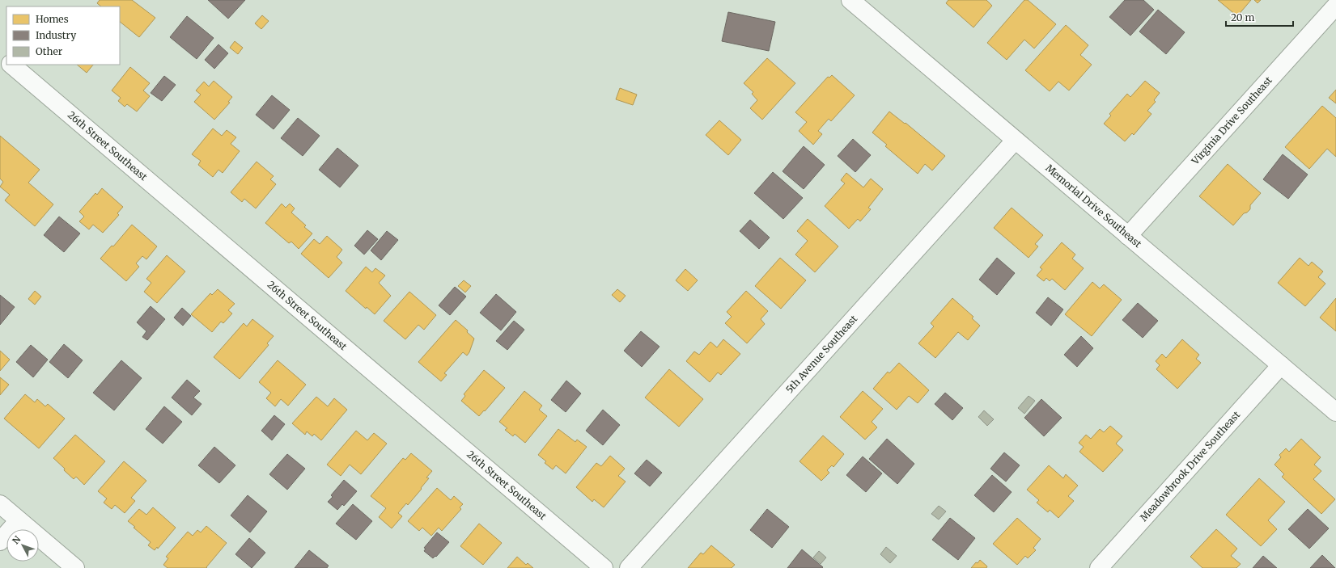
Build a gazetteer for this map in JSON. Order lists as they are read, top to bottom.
{
  "streets": {
    "street": [
      "Virginia Drive Southeast",
      "26th Street Southeast",
      "Memorial Drive Southeast",
      "5th Avenue Southeast",
      "Meadowbrook Drive Southeast"
    ]
  },
  "crossings": [
    ["Virginia Drive Southeast", "Memorial Drive Southeast"],
    ["Memorial Drive Southeast", "5th Avenue Southeast"],
    ["Memorial Drive Southeast", "Meadowbrook Drive Southeast"]
  ],
  "legend": ["Homes", "Industry", "Other"],
  "scale_bar": "20 m",
  "north": "top left"
}
